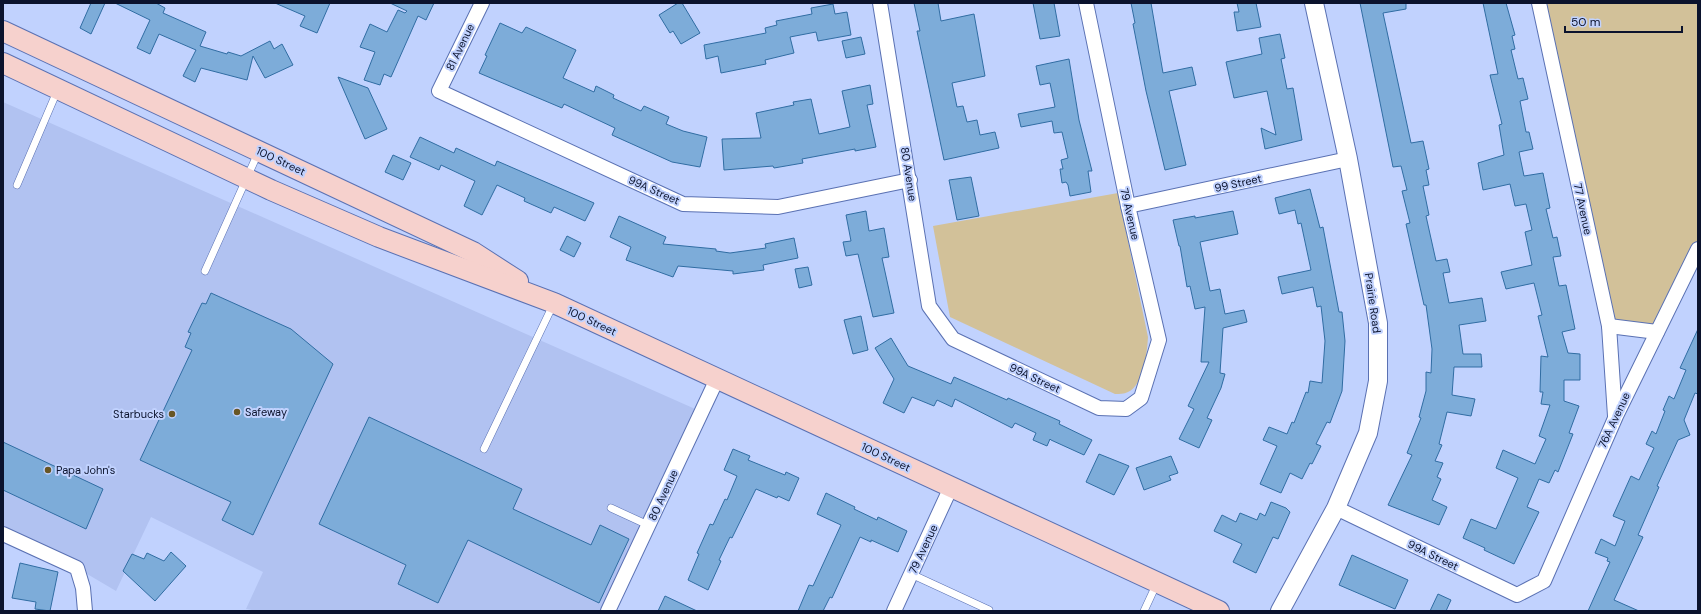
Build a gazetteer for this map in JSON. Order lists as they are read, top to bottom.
{
  "streets": {
    "main road": ["100 Street"],
    "street": [
      "81 Avenue",
      "80 Avenue",
      "99 Street",
      "99A Street",
      "77 Avenue",
      "79 Avenue",
      "Prairie Road",
      "76A Avenue"
    ]
  },
  "crossings": [
    ["81 Avenue", "99A Street"],
    ["100 Street", "80 Avenue"],
    ["100 Street", "79 Avenue"],
    ["80 Avenue", "99A Street"],
    ["99 Street", "79 Avenue"],
    ["99 Street", "Prairie Road"],
    ["99A Street", "79 Avenue"],
    ["99A Street", "Prairie Road"],
    ["99A Street", "76A Avenue"],
    ["77 Avenue", "76A Avenue"]
  ],
  "places": ["Safeway", "Starbucks", "Papa John's"],
  "scale_bar": "50 m"
}
